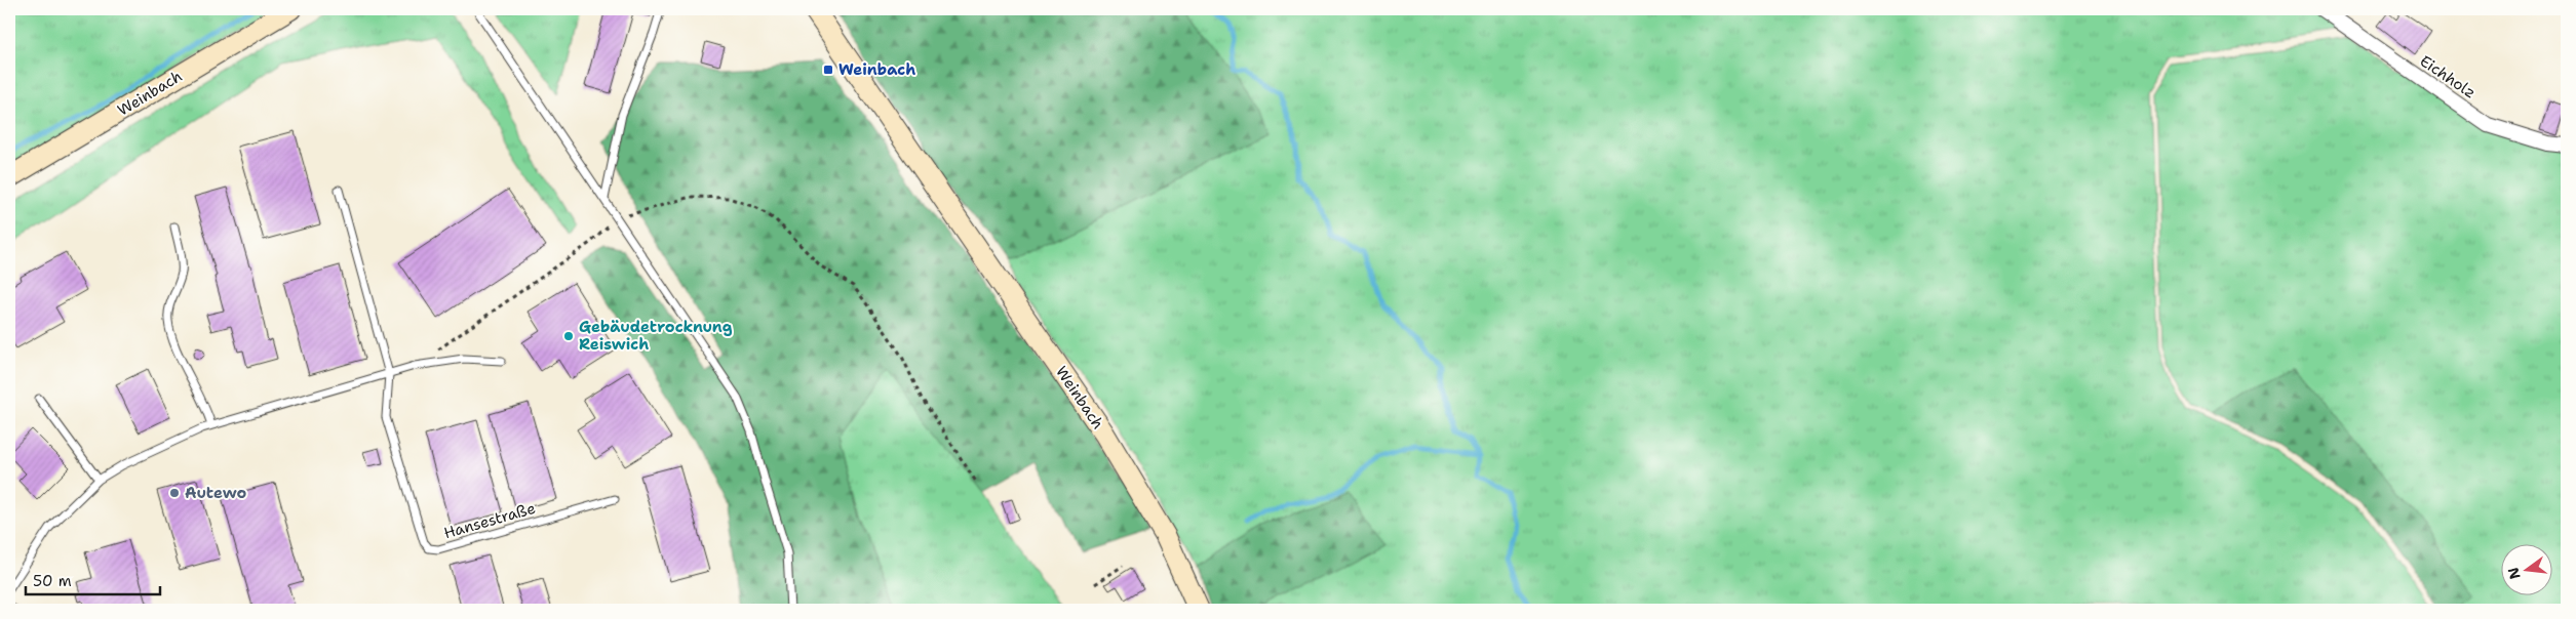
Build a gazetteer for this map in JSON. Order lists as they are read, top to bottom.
{
  "streets": {
    "main road": ["Weinbach"],
    "street": ["Eichholz"],
    "lane": ["Hansestraße"]
  },
  "places": {
    "transit": ["Weinbach"],
    "other": ["Gebäudetrocknung Reiswich", "Autewo"]
  },
  "scale_bar": "50 m",
  "north": "left"
}
